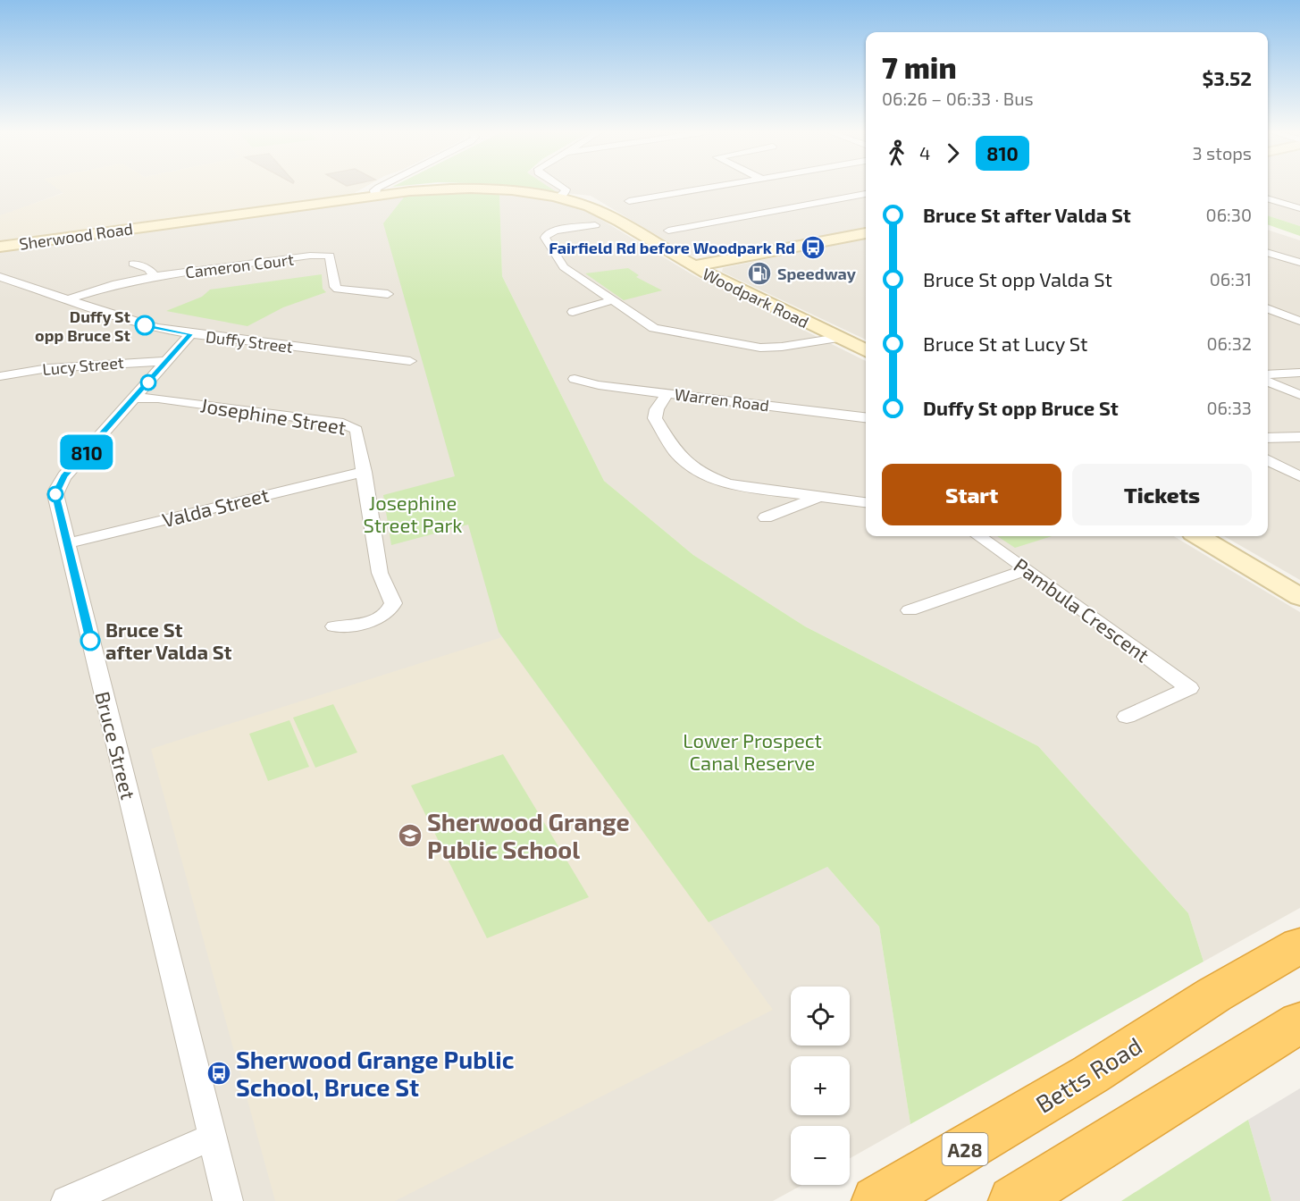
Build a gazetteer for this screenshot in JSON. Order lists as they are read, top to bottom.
{
  "streets": {
    "highway": ["Betts Road", "A28"],
    "main road": ["Sherwood Road", "Woodpark Road"],
    "street": [
      "Cameron Court",
      "Duffy Street",
      "Lucy Street",
      "Warren Road",
      "Josephine Street",
      "Valda Street",
      "Pambula Crescent",
      "Bruce Street"
    ]
  },
  "crossings": [
    ["Sherwood Road", "Woodpark Road"],
    ["Cameron Court", "Duffy Street"],
    ["Duffy Street", "Bruce Street"],
    ["Lucy Street", "Bruce Street"],
    ["Josephine Street", "Valda Street"],
    ["Josephine Street", "Bruce Street"],
    ["Valda Street", "Bruce Street"]
  ],
  "parks": ["Josephine Street Park", "Lower Prospect Canal Reserve"],
  "places": {
    "bus stop": ["Fairfield Rd before Woodpark Rd", "Sherwood Grange Public School, Bruce St"],
    "fuel station": ["Speedway"],
    "other": ["Duffy St opp Bruce St", "Bruce St after Valda St"],
    "school or university": ["Sherwood Grange Public School"]
  },
  "lines": ["bus line 810"],
  "page": {
    "on_map": "810",
    "heading": ["7 min", "06:26 – 06:33 · Bus", "$3.52"],
    "legs": ["4", "810", "3 stops"],
    "list": [
      {
        "name": "Bruce St after Valda St",
        "value": "06:30"
      },
      {
        "name": "Bruce St opp Valda St",
        "value": "06:31"
      },
      {
        "name": "Bruce St at Lucy St",
        "value": "06:32"
      },
      {
        "name": "Duffy St opp Bruce St",
        "value": "06:33"
      }
    ],
    "buttons": ["Start", "Tickets"],
    "map_buttons": ["+", "−"]
  }
}
